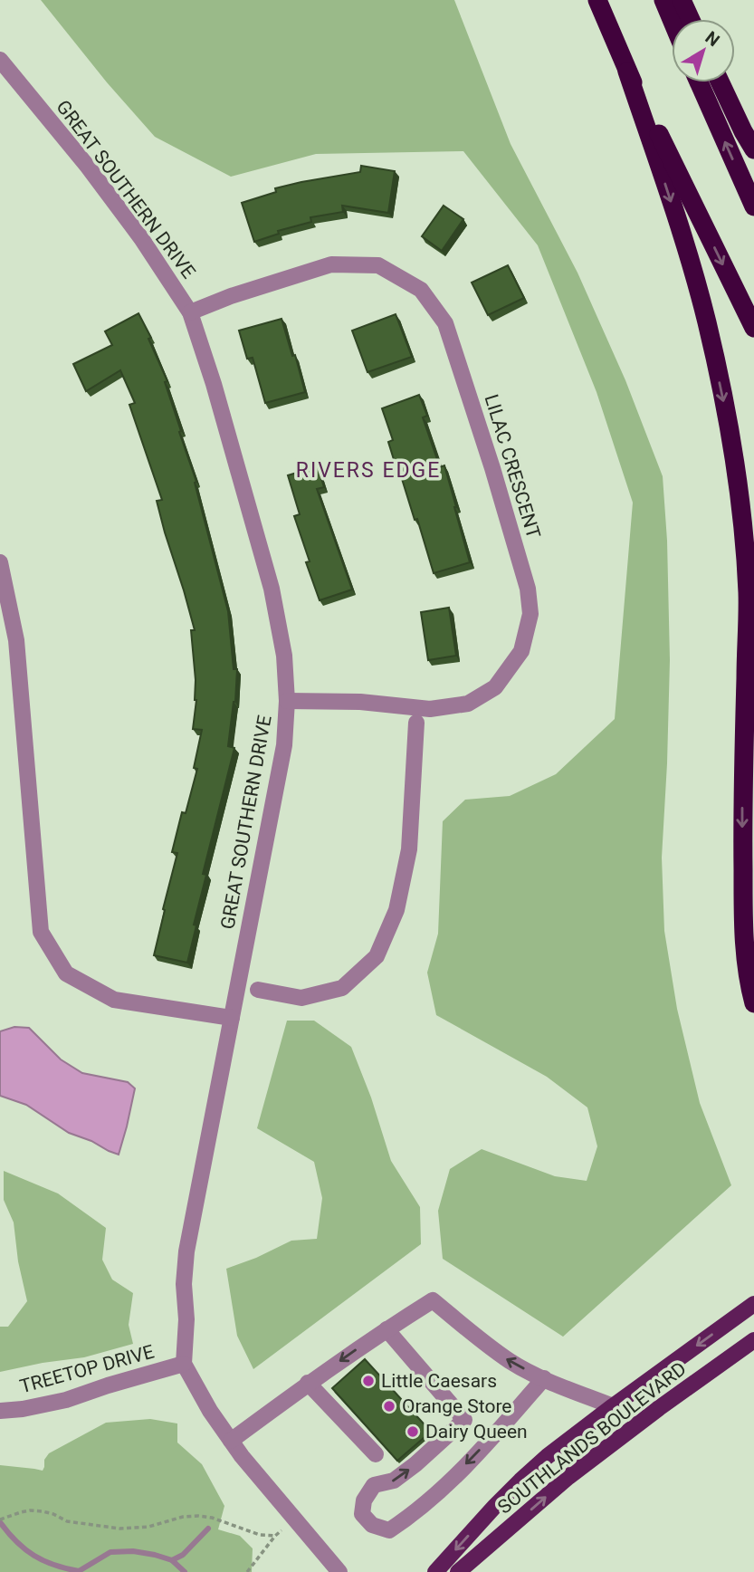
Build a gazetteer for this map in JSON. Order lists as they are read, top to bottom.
{
  "streets": {
    "main road": ["SOUTHLANDS BOULEVARD"],
    "street": ["GREAT SOUTHERN DRIVE", "LILAC CRESCENT", "TREETOP DRIVE"]
  },
  "crossings": [
    ["GREAT SOUTHERN DRIVE", "LILAC CRESCENT"],
    ["GREAT SOUTHERN DRIVE", "TREETOP DRIVE"]
  ],
  "districts": ["RIVERS EDGE"],
  "places": ["Little Caesars", "Orange Store", "Dairy Queen"],
  "north": "top right"
}
